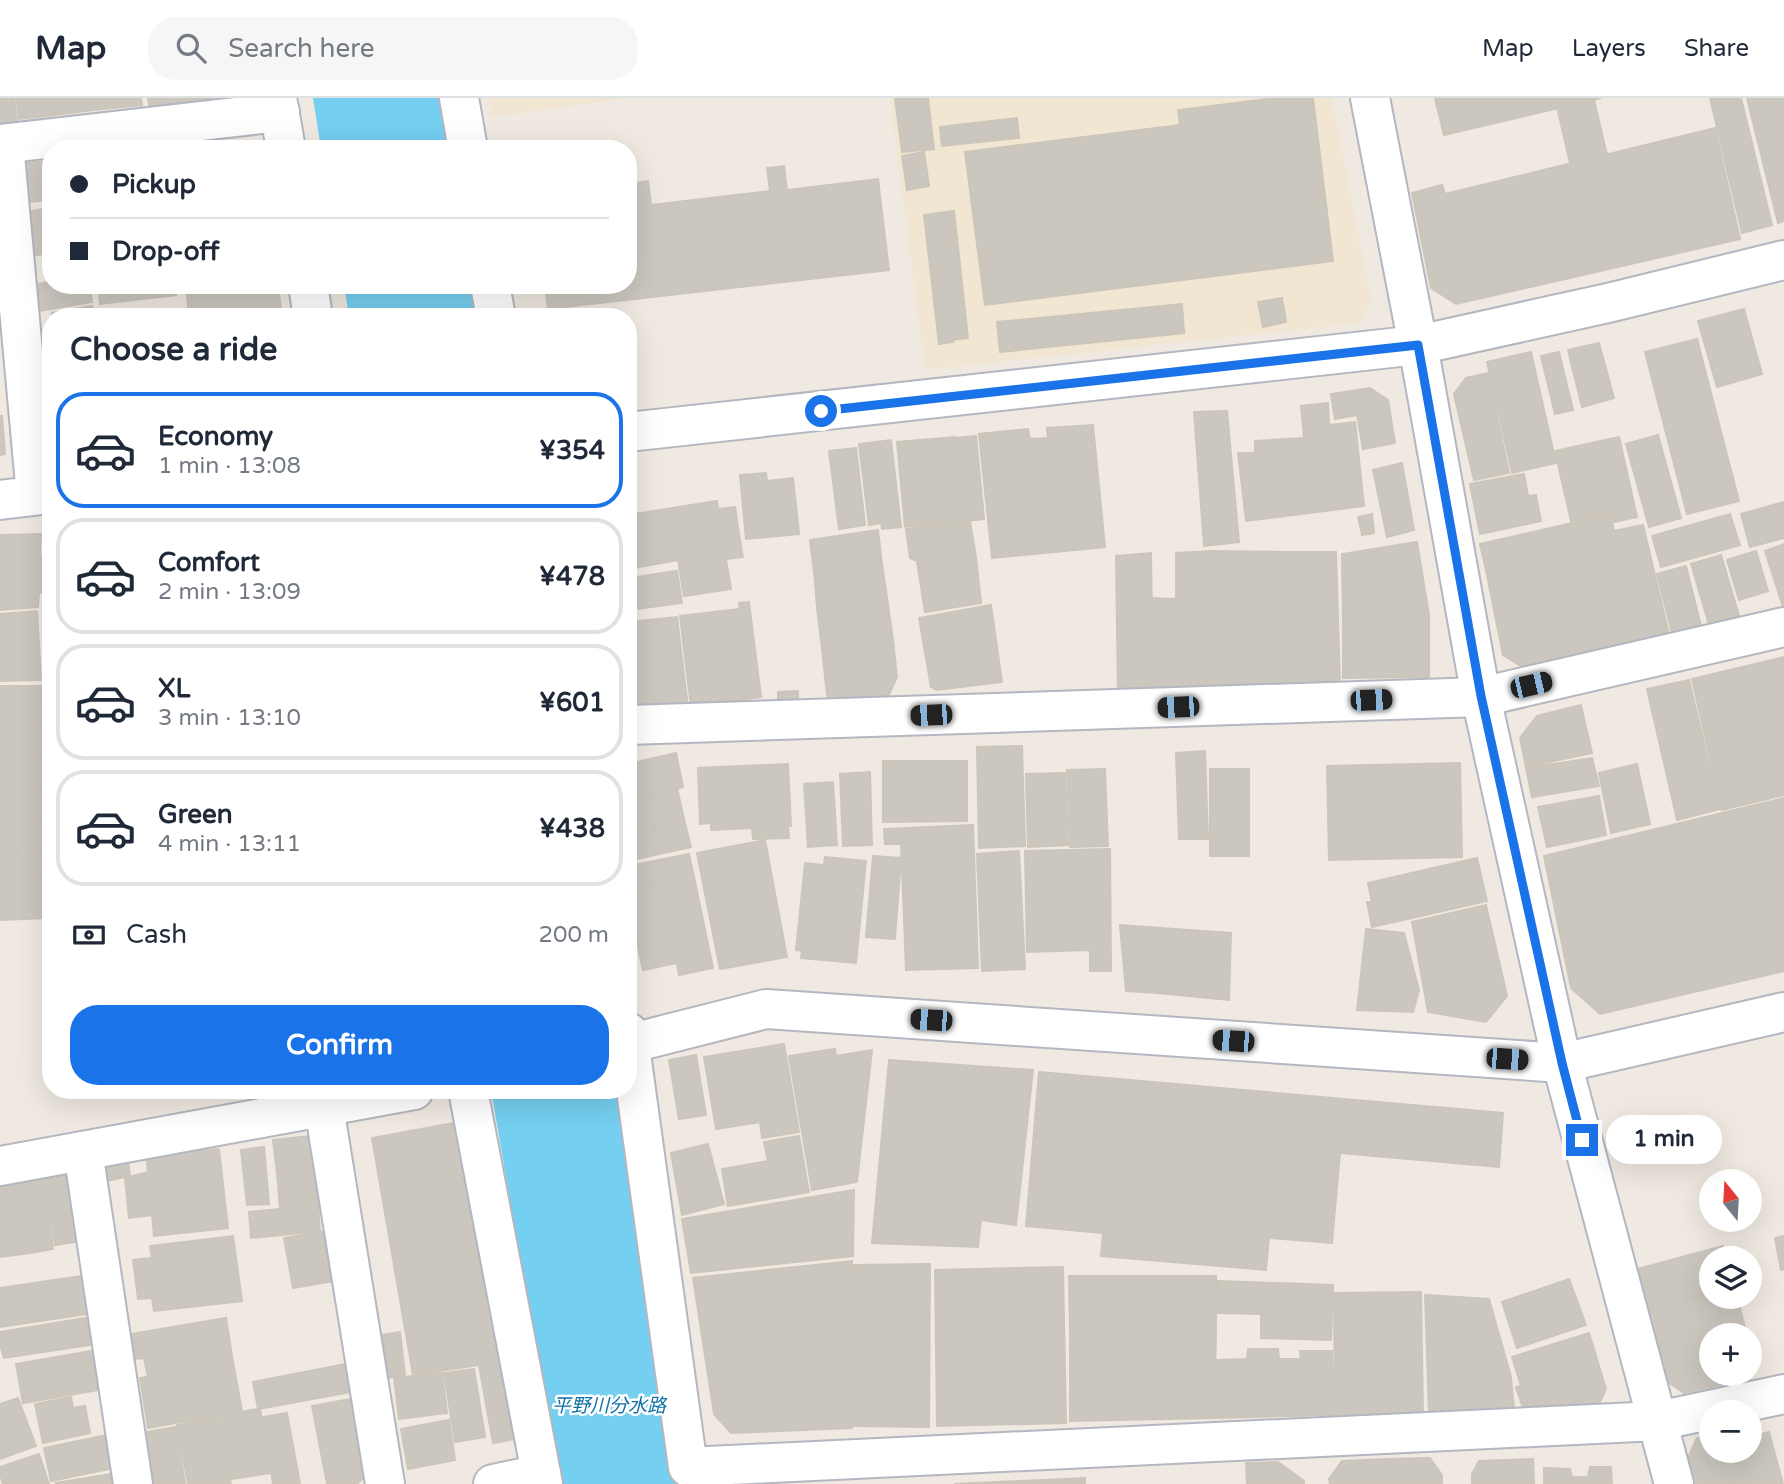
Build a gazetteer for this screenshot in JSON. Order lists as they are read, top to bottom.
{
  "water": ["平野川分水路"],
  "north": "top",
  "page": {
    "header": "Map",
    "search": "Search here",
    "nav": ["Map", "Layers", "Share"],
    "banner": ["Pickup", "Drop-off"],
    "heading": "Choose a ride",
    "list": [
      {
        "name": "Economy",
        "note": "1 min · 13:08",
        "value": "¥354"
      },
      {
        "name": "Comfort",
        "note": "2 min · 13:09",
        "value": "¥478"
      },
      {
        "name": "XL",
        "note": "3 min · 13:10",
        "value": "¥601"
      },
      {
        "name": "Green",
        "note": "4 min · 13:11",
        "value": "¥438"
      }
    ],
    "pay": ["Cash", "200 m"],
    "buttons": "Confirm",
    "bubble": "1 min",
    "map_buttons": ["+", "−"]
  }
}
